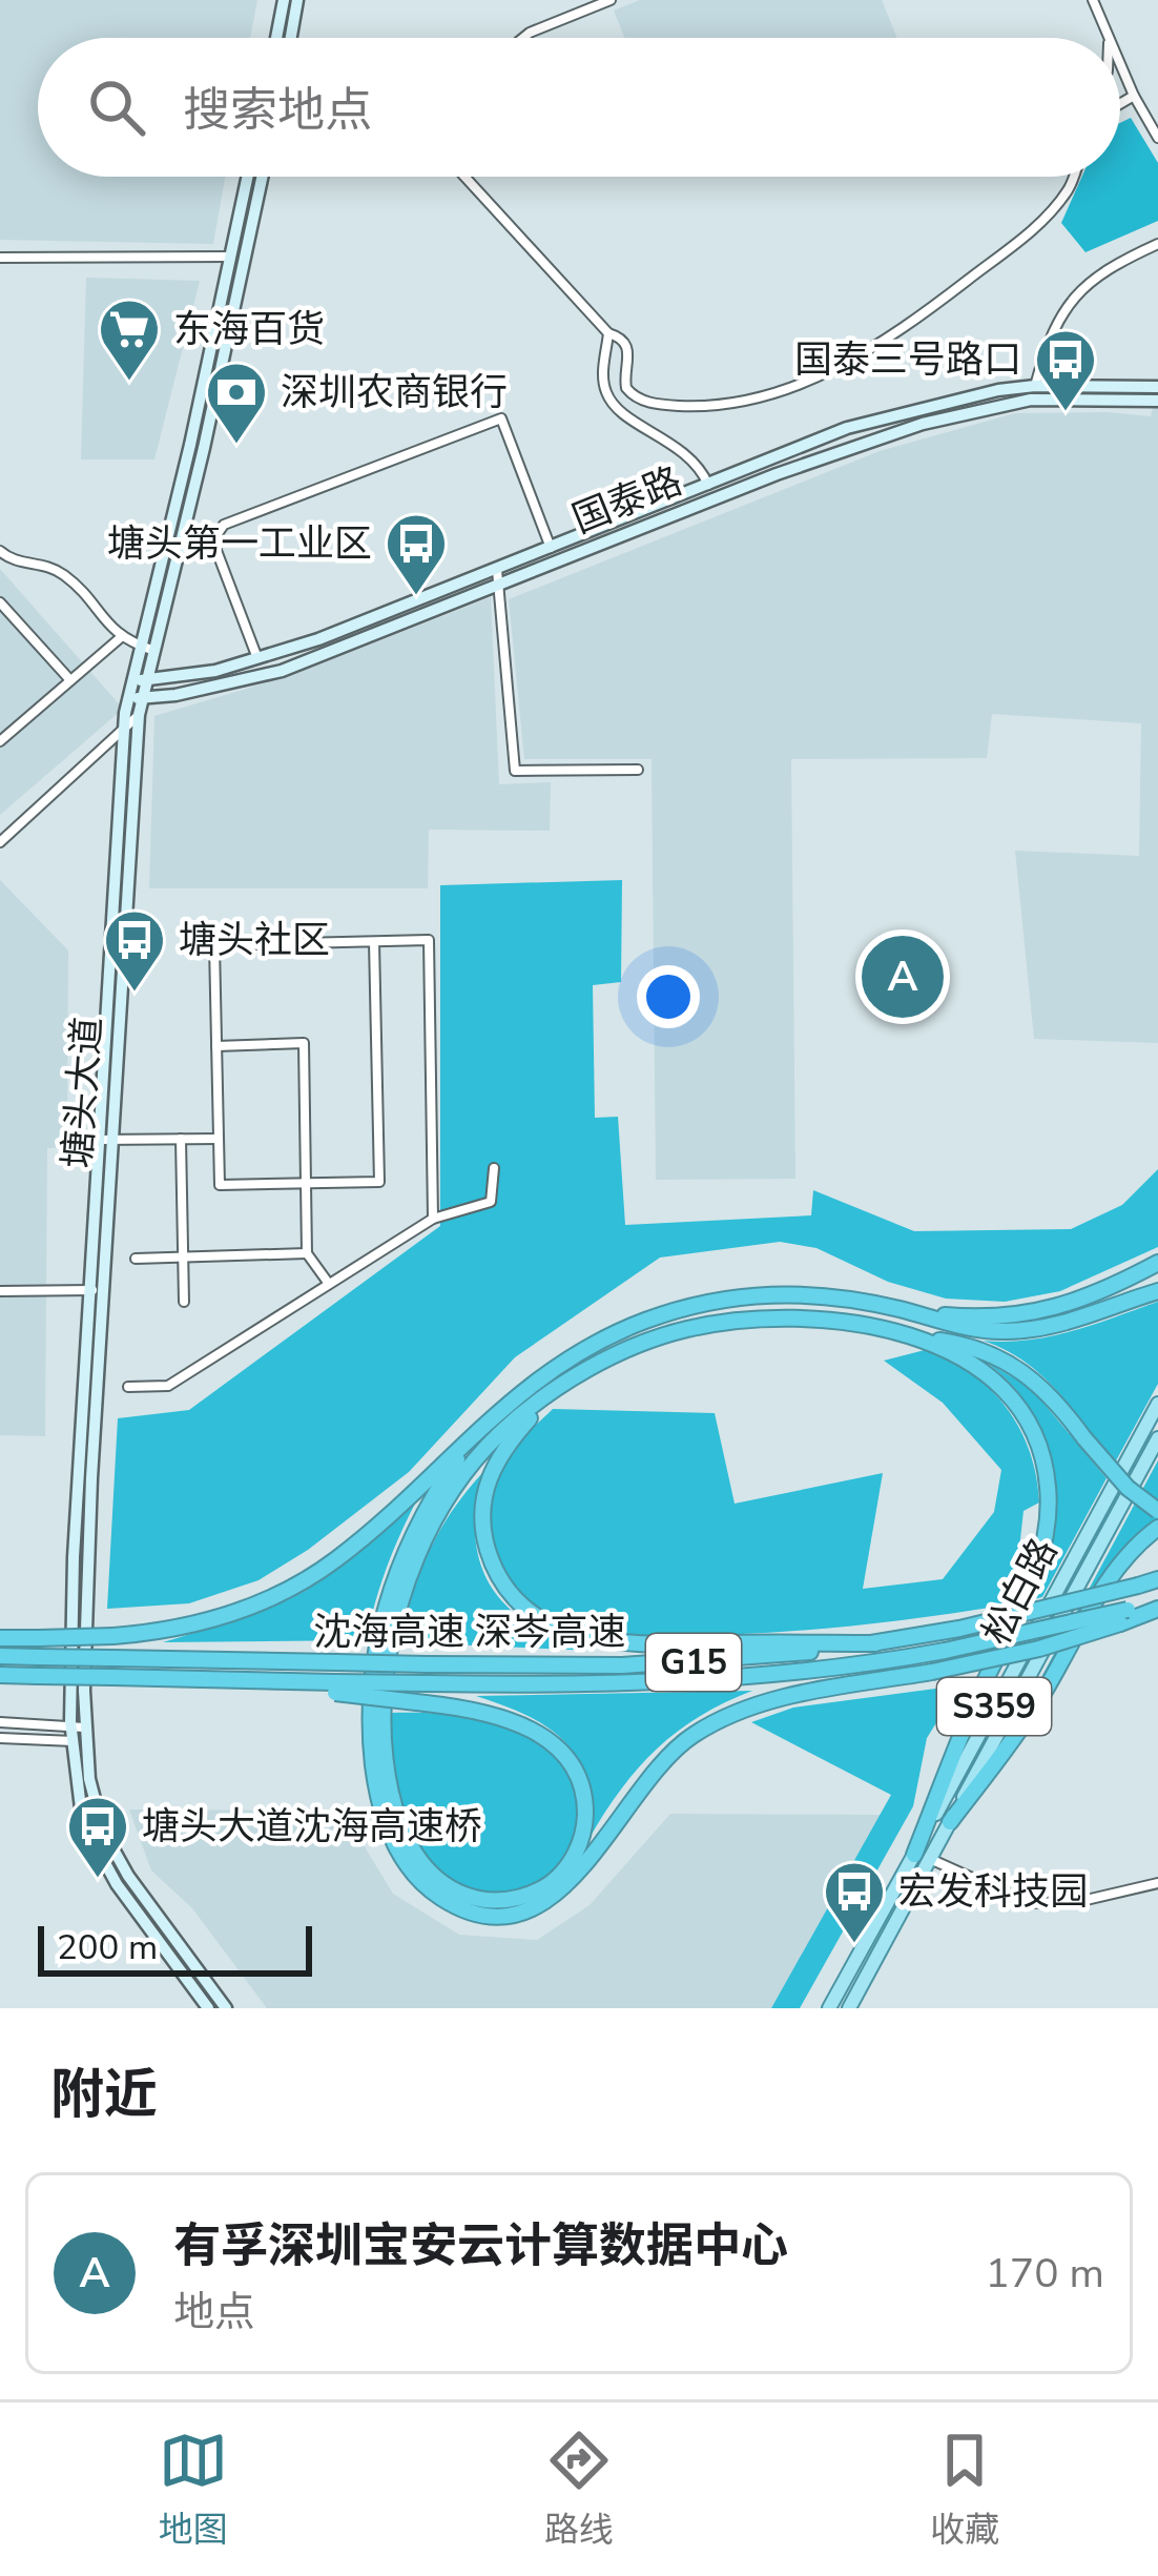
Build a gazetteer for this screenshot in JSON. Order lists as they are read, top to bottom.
{
  "streets": {
    "highway": ["沈海高速 深岑高速", "G15"],
    "main road": [
      "国泰路",
      "塘头大道",
      "松白路",
      "S359"
    ]
  },
  "crossings": [
    ["国泰路", "塘头大道"]
  ],
  "places": {
    "supermarket": ["东海百货"],
    "bus stop": [
      "国泰三号路口",
      "塘头第一工业区",
      "塘头社区",
      "塘头大道沈海高速桥",
      "宏发科技园"
    ],
    "bank": ["深圳农商银行"]
  },
  "scale_bar": "200 m",
  "page": {
    "search": "搜索地点",
    "pins": "A",
    "scale": "200 m",
    "heading": "附近",
    "list": [
      {
        "mark": "A",
        "name": "有孚深圳宝安云计算数据中心",
        "note": "地点",
        "value": "170 m"
      }
    ],
    "nav": ["地图", "路线", "收藏"]
  }
}
